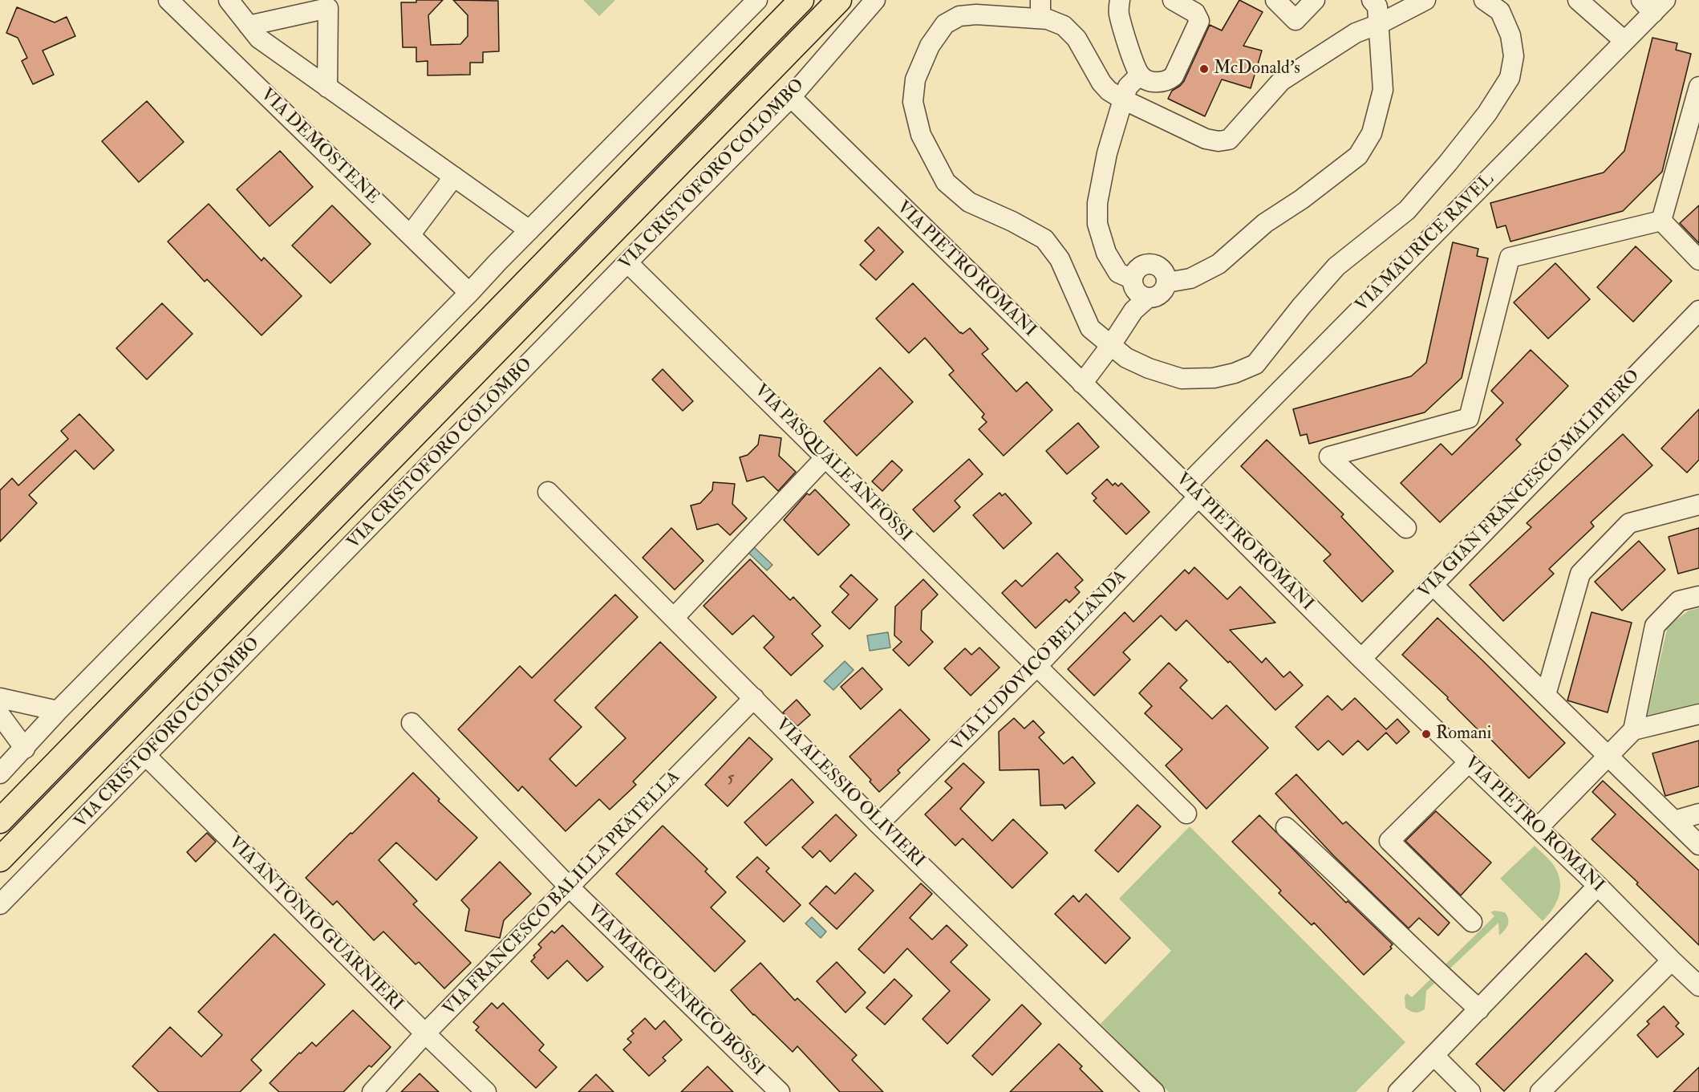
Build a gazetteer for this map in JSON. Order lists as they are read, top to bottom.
{
  "streets": {
    "main road": ["VIA CRISTOFORO COLOMBO"],
    "street": [
      "VIA DEMOSTENE",
      "VIA MAURICE RAVEL",
      "VIA PIETRO ROMANI",
      "VIA PASQUALE ANFOSSI",
      "VIA GIAN FRANCESCO MALIPIERO",
      "VIA LUDOVICO BELLANDA",
      "VIA ALESSIO OLIVIERI",
      "VIA FRANCESCO BALILLA PRATELLA",
      "VIA ANTONIO GUARNIERI",
      "VIA MARCO ENRICO BOSSI"
    ]
  },
  "crossings": [
    ["VIA CRISTOFORO COLOMBO", "VIA PIETRO ROMANI"],
    ["VIA CRISTOFORO COLOMBO", "VIA PASQUALE ANFOSSI"],
    ["VIA CRISTOFORO COLOMBO", "VIA ANTONIO GUARNIERI"],
    ["VIA MAURICE RAVEL", "VIA PIETRO ROMANI"],
    ["VIA MAURICE RAVEL", "VIA LUDOVICO BELLANDA"],
    ["VIA PIETRO ROMANI", "VIA GIAN FRANCESCO MALIPIERO"],
    ["VIA PIETRO ROMANI", "VIA LUDOVICO BELLANDA"],
    ["VIA PASQUALE ANFOSSI", "VIA LUDOVICO BELLANDA"],
    ["VIA LUDOVICO BELLANDA", "VIA ALESSIO OLIVIERI"],
    ["VIA ALESSIO OLIVIERI", "VIA FRANCESCO BALILLA PRATELLA"],
    ["VIA FRANCESCO BALILLA PRATELLA", "VIA ANTONIO GUARNIERI"],
    ["VIA FRANCESCO BALILLA PRATELLA", "VIA MARCO ENRICO BOSSI"]
  ],
  "places": ["McDonald's", "Romani"],
  "house_numbers": ["5"]
}
